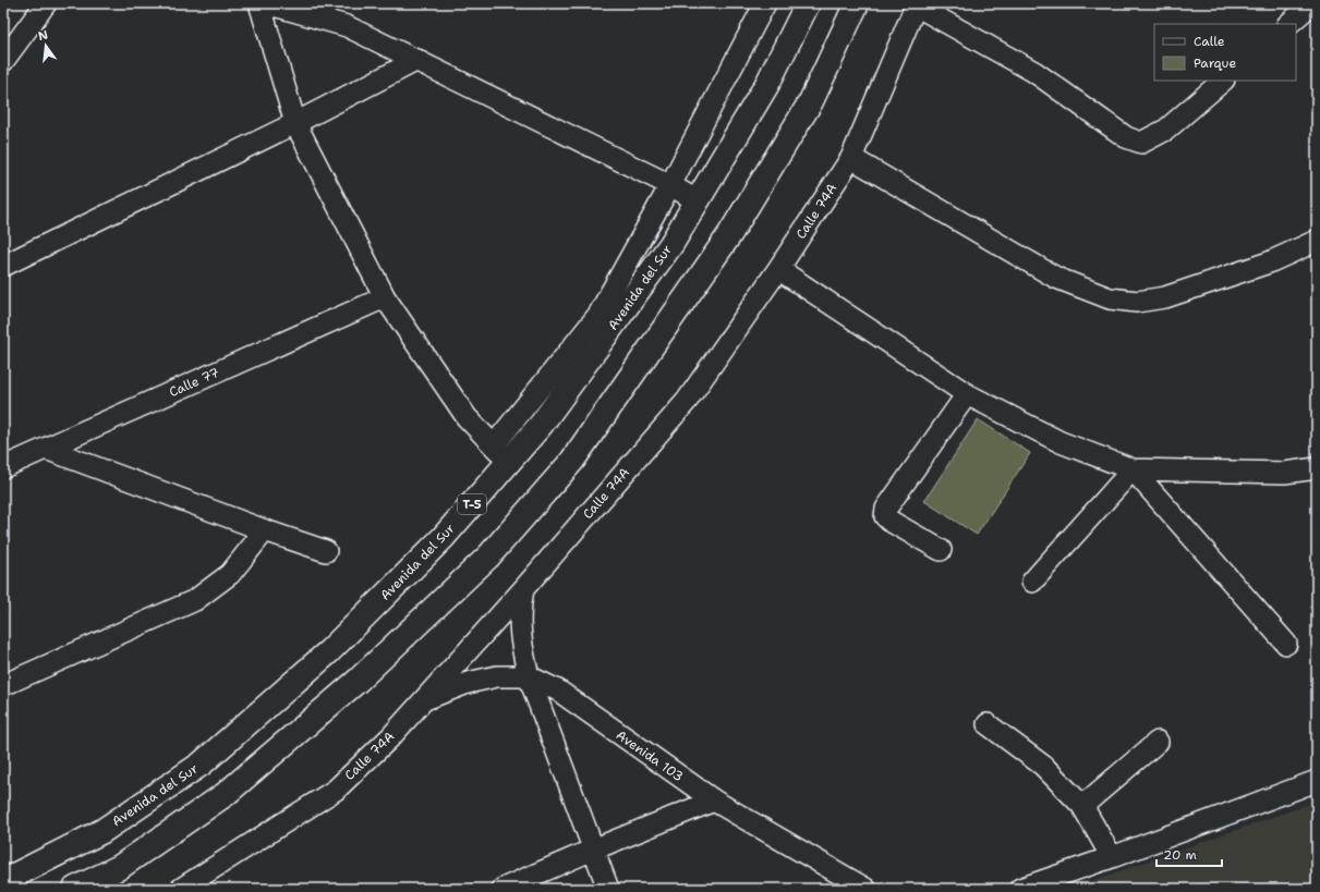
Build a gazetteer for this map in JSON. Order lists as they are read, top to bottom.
{
  "streets": {
    "highway": ["Avenida del Sur", "T-5"],
    "street": ["Calle 74A", "Calle 77", "Avenida 103"]
  },
  "crossings": [
    ["Calle 74A", "Avenida 103"]
  ],
  "legend": ["Calle", "Parque"],
  "scale_bar": "20 m",
  "north": "top"
}
